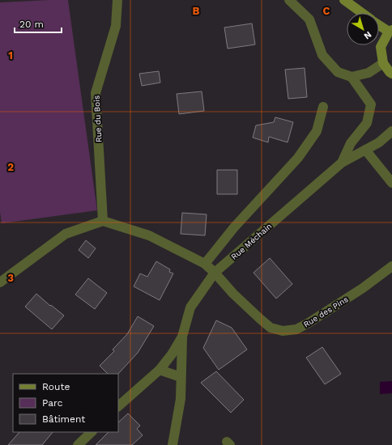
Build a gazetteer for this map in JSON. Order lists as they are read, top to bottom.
{
  "streets": {
    "street": ["Rue du Bois", "Rue Méchain", "Rue des Pins"]
  },
  "crossings": [
    ["Rue Méchain", "Rue des Pins"]
  ],
  "legend": ["Route", "Parc", "Bâtiment"],
  "scale_bar": "20 m",
  "north": "bottom right",
  "grid": {
    "columns": ["B", "C"],
    "rows": ["1", "2", "3"]
  }
}
